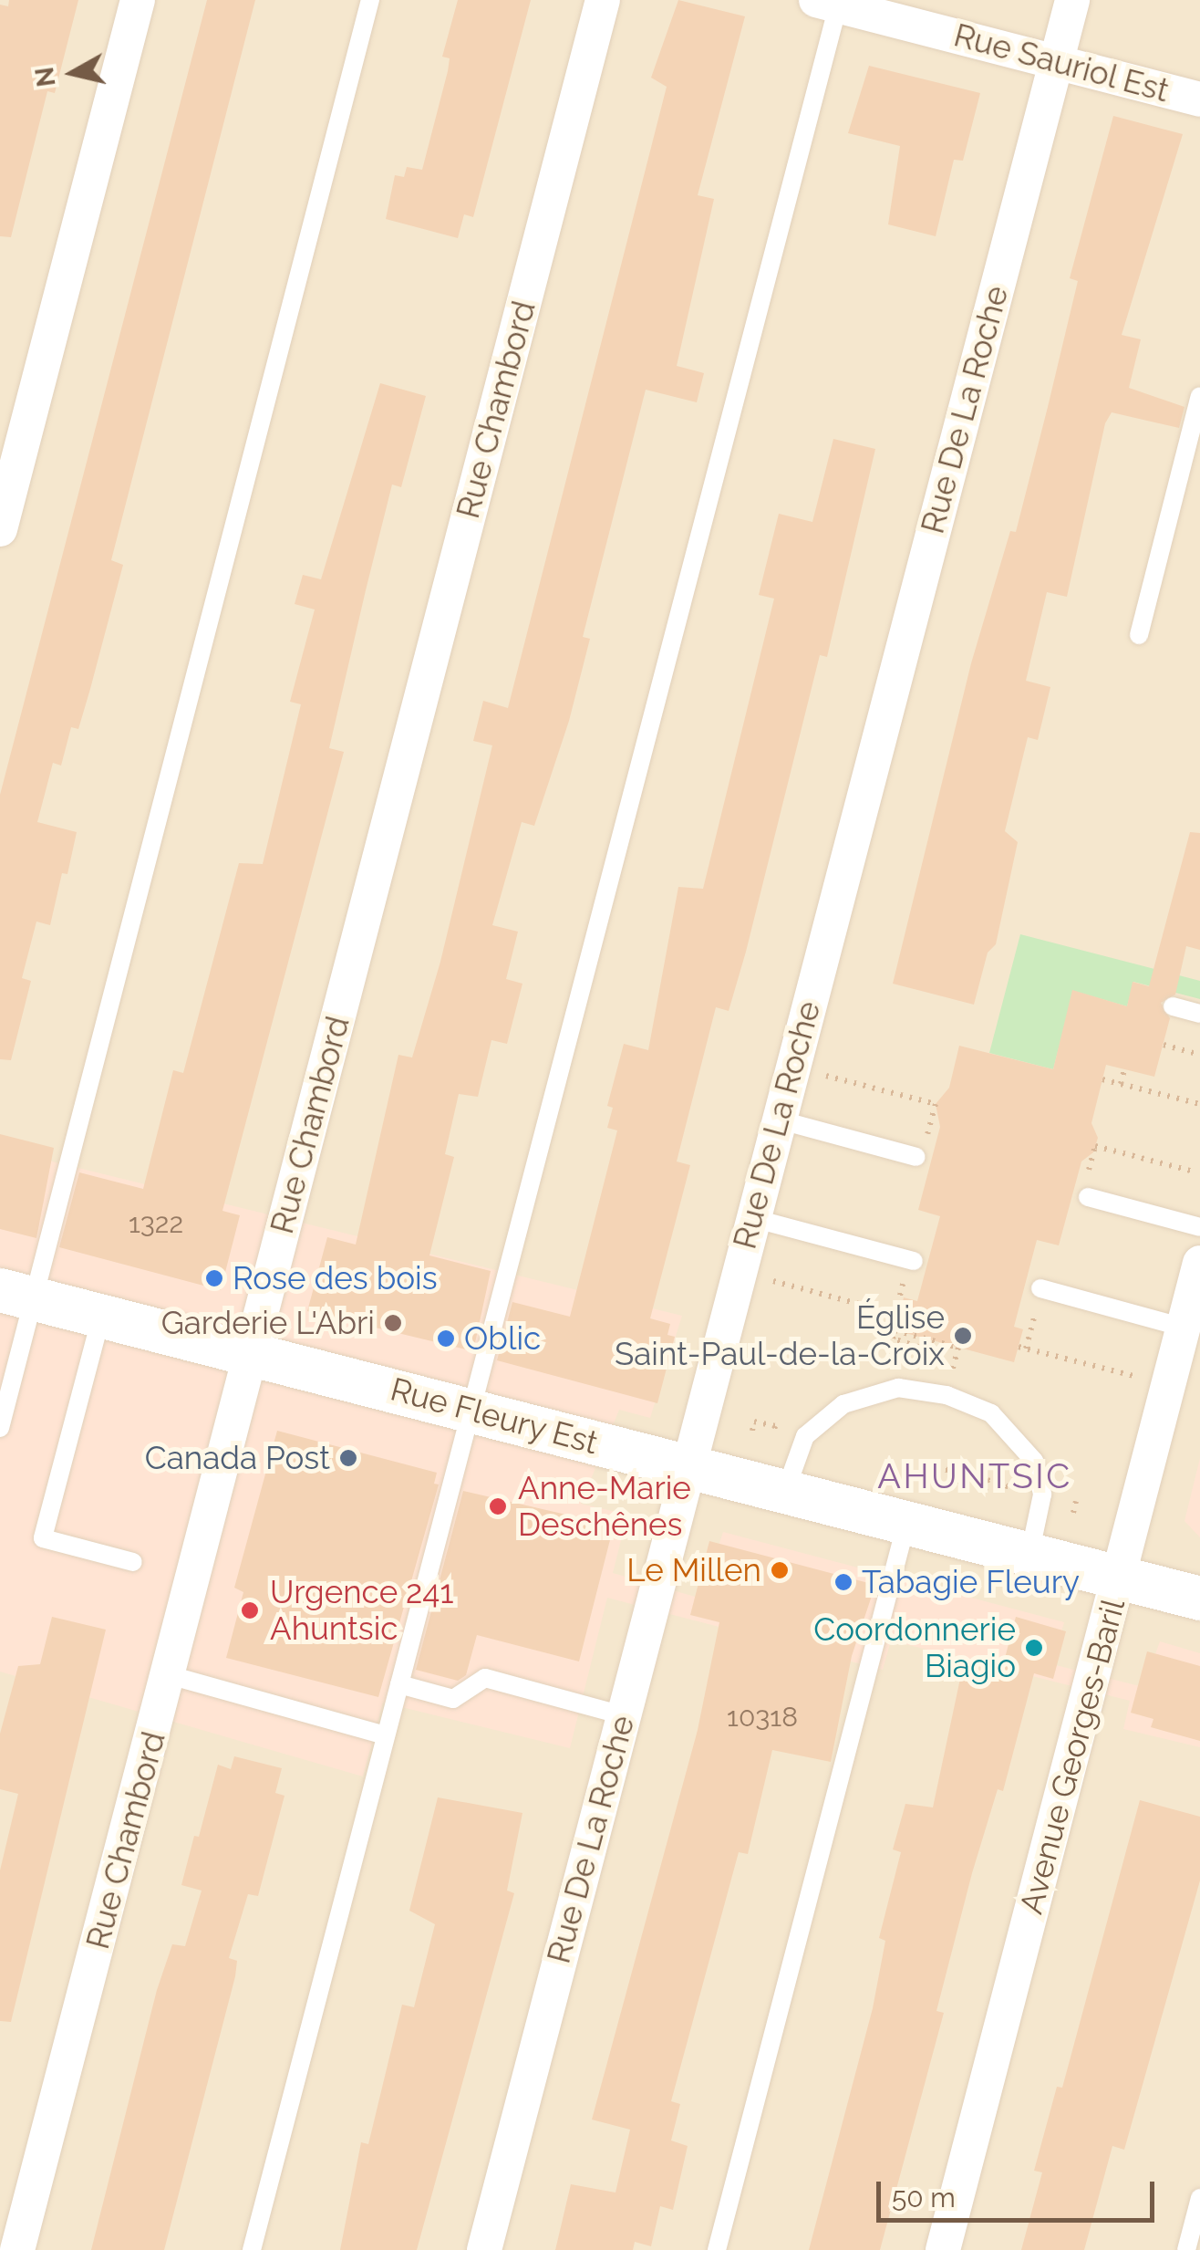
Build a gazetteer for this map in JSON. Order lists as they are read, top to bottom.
{
  "streets": {
    "street": [
      "Rue Sauriol Est",
      "Rue Chambord",
      "Rue De La Roche",
      "Rue Fleury Est",
      "Avenue Georges-Baril"
    ]
  },
  "crossings": [
    ["Rue Sauriol Est", "Rue De La Roche"],
    ["Rue Chambord", "Rue Fleury Est"],
    ["Rue De La Roche", "Rue Fleury Est"],
    ["Rue Fleury Est", "Avenue Georges-Baril"]
  ],
  "districts": ["AHUNTSIC"],
  "places": [
    "Rose des bois",
    "Garderie L'Abri",
    "Église Saint-Paul-de-la-Croix",
    "Oblic",
    "Canada Post",
    "Anne-Marie Deschênes",
    "Le Millen",
    "Tabagie Fleury",
    "Urgence 241 Ahuntsic",
    "Coordonnerie Biagio"
  ],
  "house_numbers": ["1322", "10318"],
  "scale_bar": "50 m",
  "north": "left"
}
